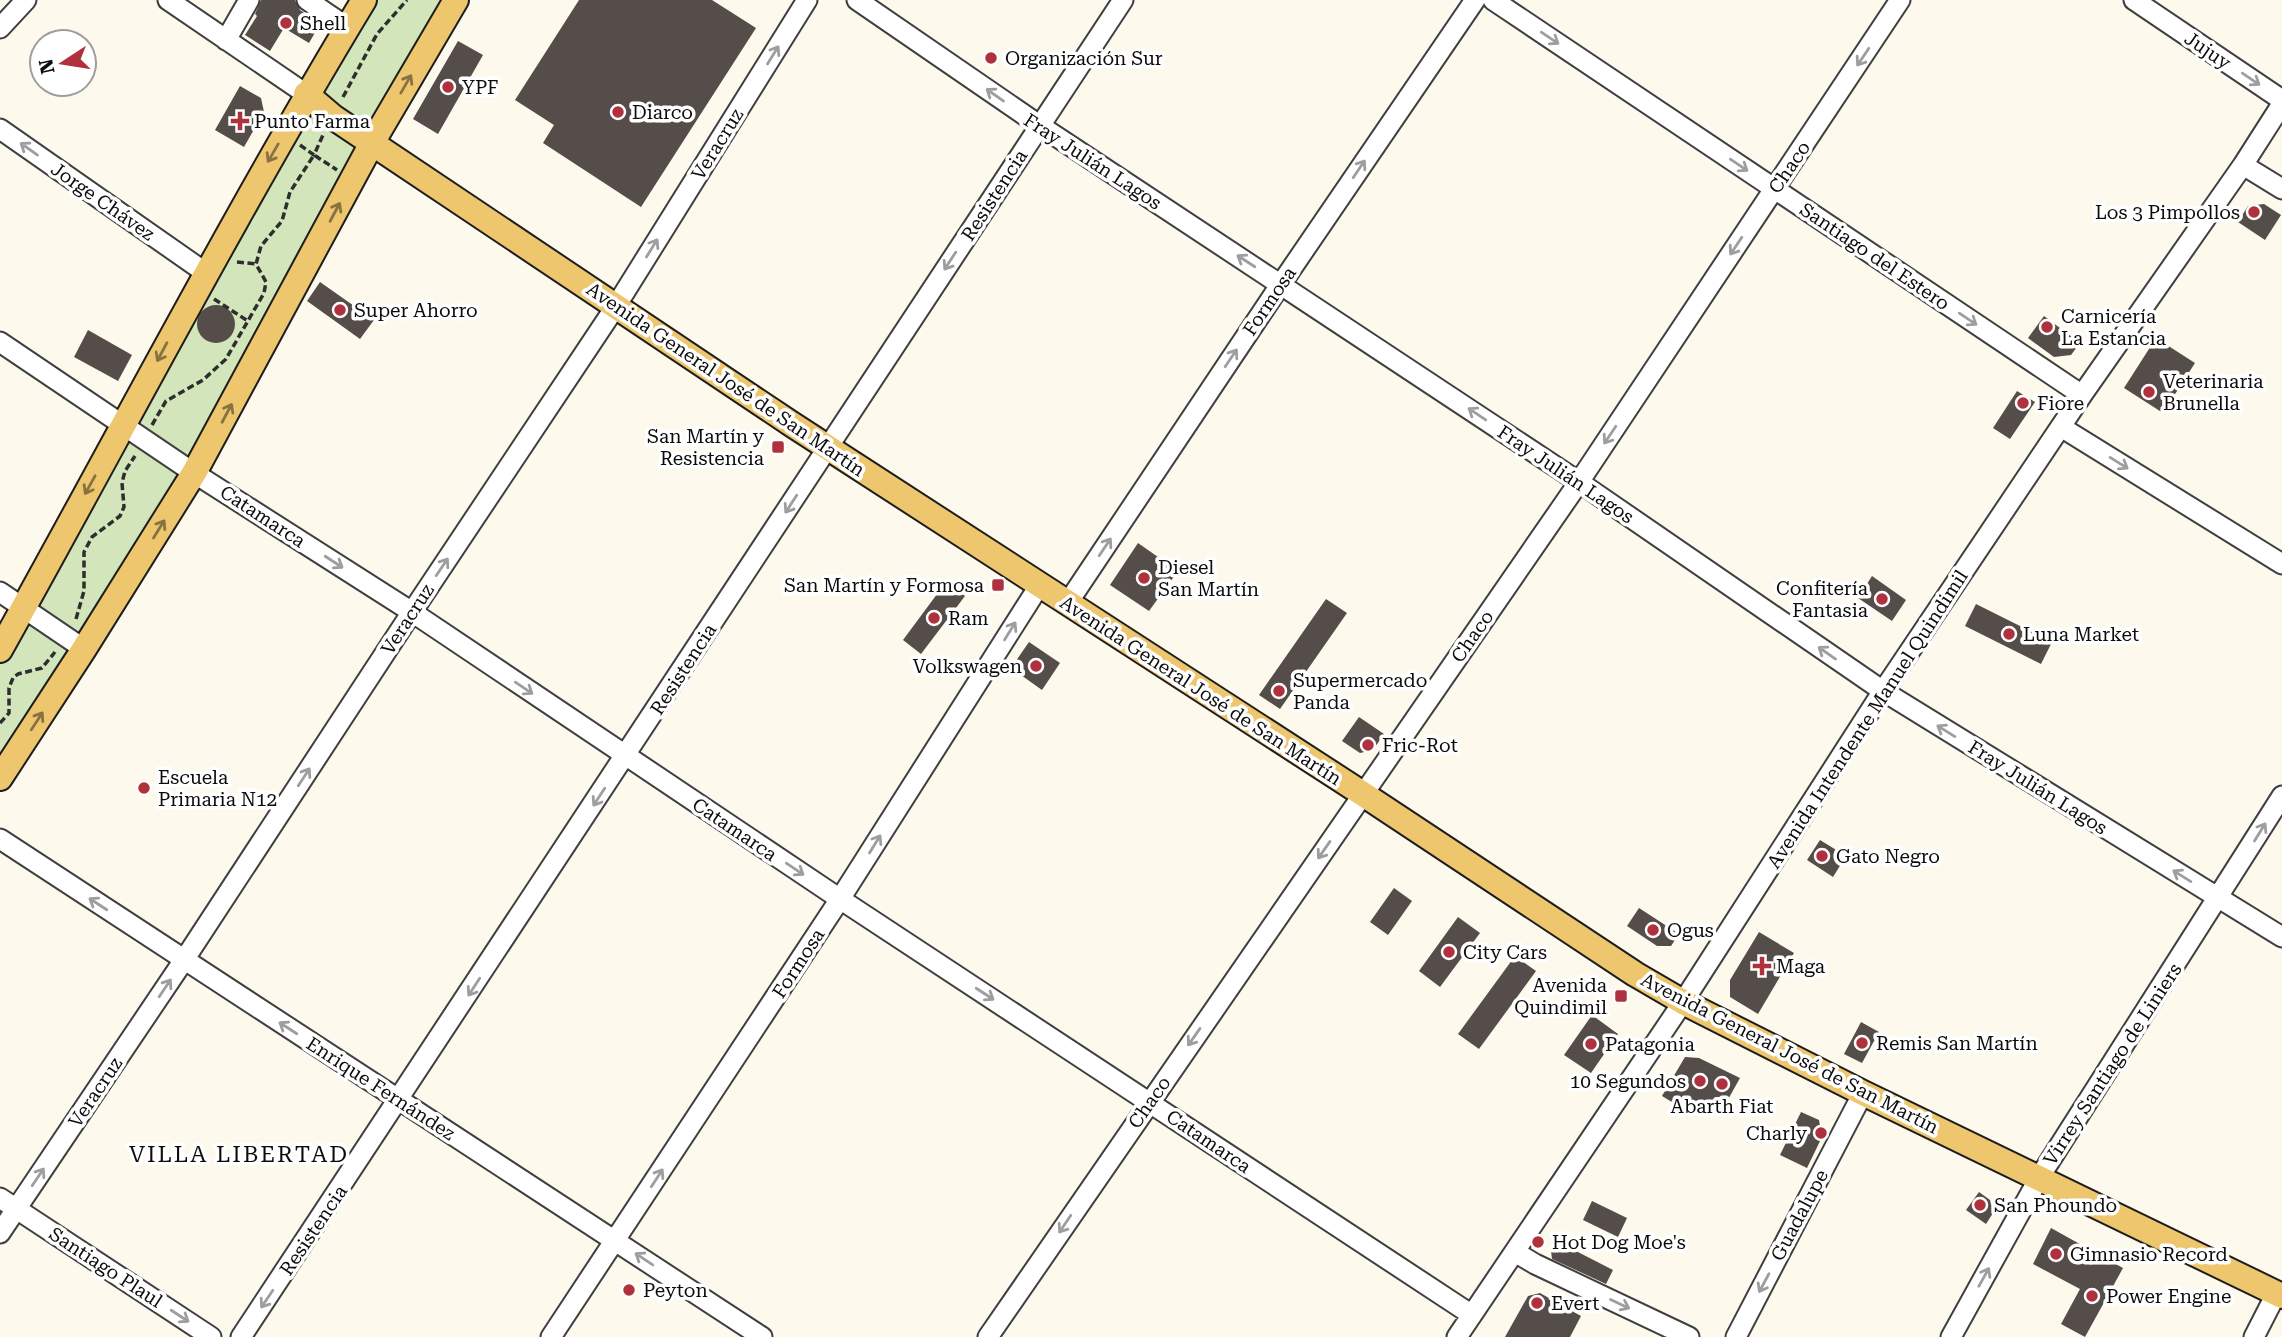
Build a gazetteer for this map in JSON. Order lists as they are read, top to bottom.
{
  "streets": {
    "main road": ["Avenida General José de San Martín"],
    "street": [
      "Jujuy",
      "Veracruz",
      "Fray Julián Lagos",
      "Chaco",
      "Resistencia",
      "Jorge Chávez",
      "Santiago del Estero",
      "Formosa",
      "Catamarca",
      "Avenida Intendente Manuel Quindimil",
      "Virrey Santiago de Liniers",
      "Enrique Fernández",
      "Guadalupe",
      "Santiago Plaul"
    ]
  },
  "crossings": [
    ["Jujuy", "Avenida Intendente Manuel Quindimil"],
    ["Veracruz", "Avenida General José de San Martín"],
    ["Veracruz", "Catamarca"],
    ["Veracruz", "Enrique Fernández"],
    ["Veracruz", "Santiago Plaul"],
    ["Fray Julián Lagos", "Chaco"],
    ["Fray Julián Lagos", "Resistencia"],
    ["Fray Julián Lagos", "Formosa"],
    ["Fray Julián Lagos", "Avenida Intendente Manuel Quindimil"],
    ["Fray Julián Lagos", "Virrey Santiago de Liniers"],
    ["Chaco", "Santiago del Estero"],
    ["Chaco", "Avenida General José de San Martín"],
    ["Chaco", "Catamarca"],
    ["Resistencia", "Avenida General José de San Martín"],
    ["Resistencia", "Catamarca"],
    ["Resistencia", "Enrique Fernández"],
    ["Santiago del Estero", "Avenida Intendente Manuel Quindimil"],
    ["Formosa", "Avenida General José de San Martín"],
    ["Formosa", "Catamarca"],
    ["Formosa", "Enrique Fernández"],
    ["Avenida General José de San Martín", "Avenida Intendente Manuel Quindimil"],
    ["Avenida General José de San Martín", "Virrey Santiago de Liniers"],
    ["Avenida General José de San Martín", "Guadalupe"],
    ["Catamarca", "Avenida Intendente Manuel Quindimil"]
  ],
  "one_way": [
    "Jujuy",
    "Veracruz",
    "Fray Julián Lagos",
    "Chaco",
    "Resistencia",
    "Jorge Chávez",
    "Santiago del Estero",
    "Formosa",
    "Catamarca",
    "Virrey Santiago de Liniers",
    "Enrique Fernández",
    "Guadalupe",
    "Santiago Plaul"
  ],
  "districts": ["VILLA LIBERTAD"],
  "places": {
    "other": [
      "Shell",
      "Organización Sur",
      "YPF",
      "Diarco",
      "Los 3 Pimpollos",
      "Super Ahorro",
      "Carnicería La Estancia",
      "Veterinaria Brunella",
      "Fiore",
      "Diesel San Martín",
      "Confitería Fantasia",
      "Ram",
      "Luna Market",
      "Volkswagen",
      "Supermercado Panda",
      "Fric-Rot",
      "Escuela Primaria N12",
      "Gato Negro",
      "Ogus",
      "City Cars",
      "Remis San Martín",
      "Patagonia",
      "10 Segundos",
      "Abarth Fiat",
      "Charly",
      "San Phoundo",
      "Hot Dog Moe's",
      "Gimnasio Record",
      "Peyton",
      "Power Engine",
      "Evert"
    ],
    "health": ["Punto Farma", "Maga"],
    "transit": ["San Martín y Resistencia", "San Martín y Formosa", "Avenida Quindimil"]
  },
  "north": "left"
}
